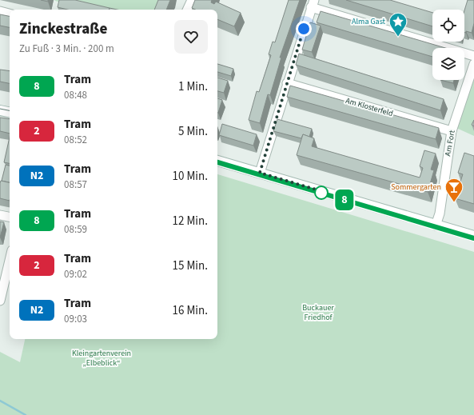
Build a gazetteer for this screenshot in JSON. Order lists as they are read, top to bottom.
{
  "streets": {
    "street": ["Am Klosterfeld", "Am Fort"]
  },
  "crossings": [
    ["Am Klosterfeld", "Am Fort"]
  ],
  "parks": ["Buckauer Friedhof", "Kleingartenverein „Elbeblick“"],
  "places": {
    "place": ["Alma Gast"],
    "bar": ["Sommergarten"]
  },
  "lines": ["tram line 8"],
  "page": {
    "on_map": "8",
    "heading": ["Zinckestraße", "Zu Fuß · 3 Min. · 200 m"],
    "list": [
      {
        "mark": "8",
        "name": "Tram",
        "note": "08:48",
        "value": "1 Min."
      },
      {
        "mark": "2",
        "name": "Tram",
        "note": "08:52",
        "value": "5 Min."
      },
      {
        "mark": "N2",
        "name": "Tram",
        "note": "08:57",
        "value": "10 Min."
      },
      {
        "mark": "8",
        "name": "Tram",
        "note": "08:59",
        "value": "12 Min."
      },
      {
        "mark": "2",
        "name": "Tram",
        "note": "09:02",
        "value": "15 Min."
      },
      {
        "mark": "N2",
        "name": "Tram",
        "note": "09:03",
        "value": "16 Min."
      }
    ]
  }
}
